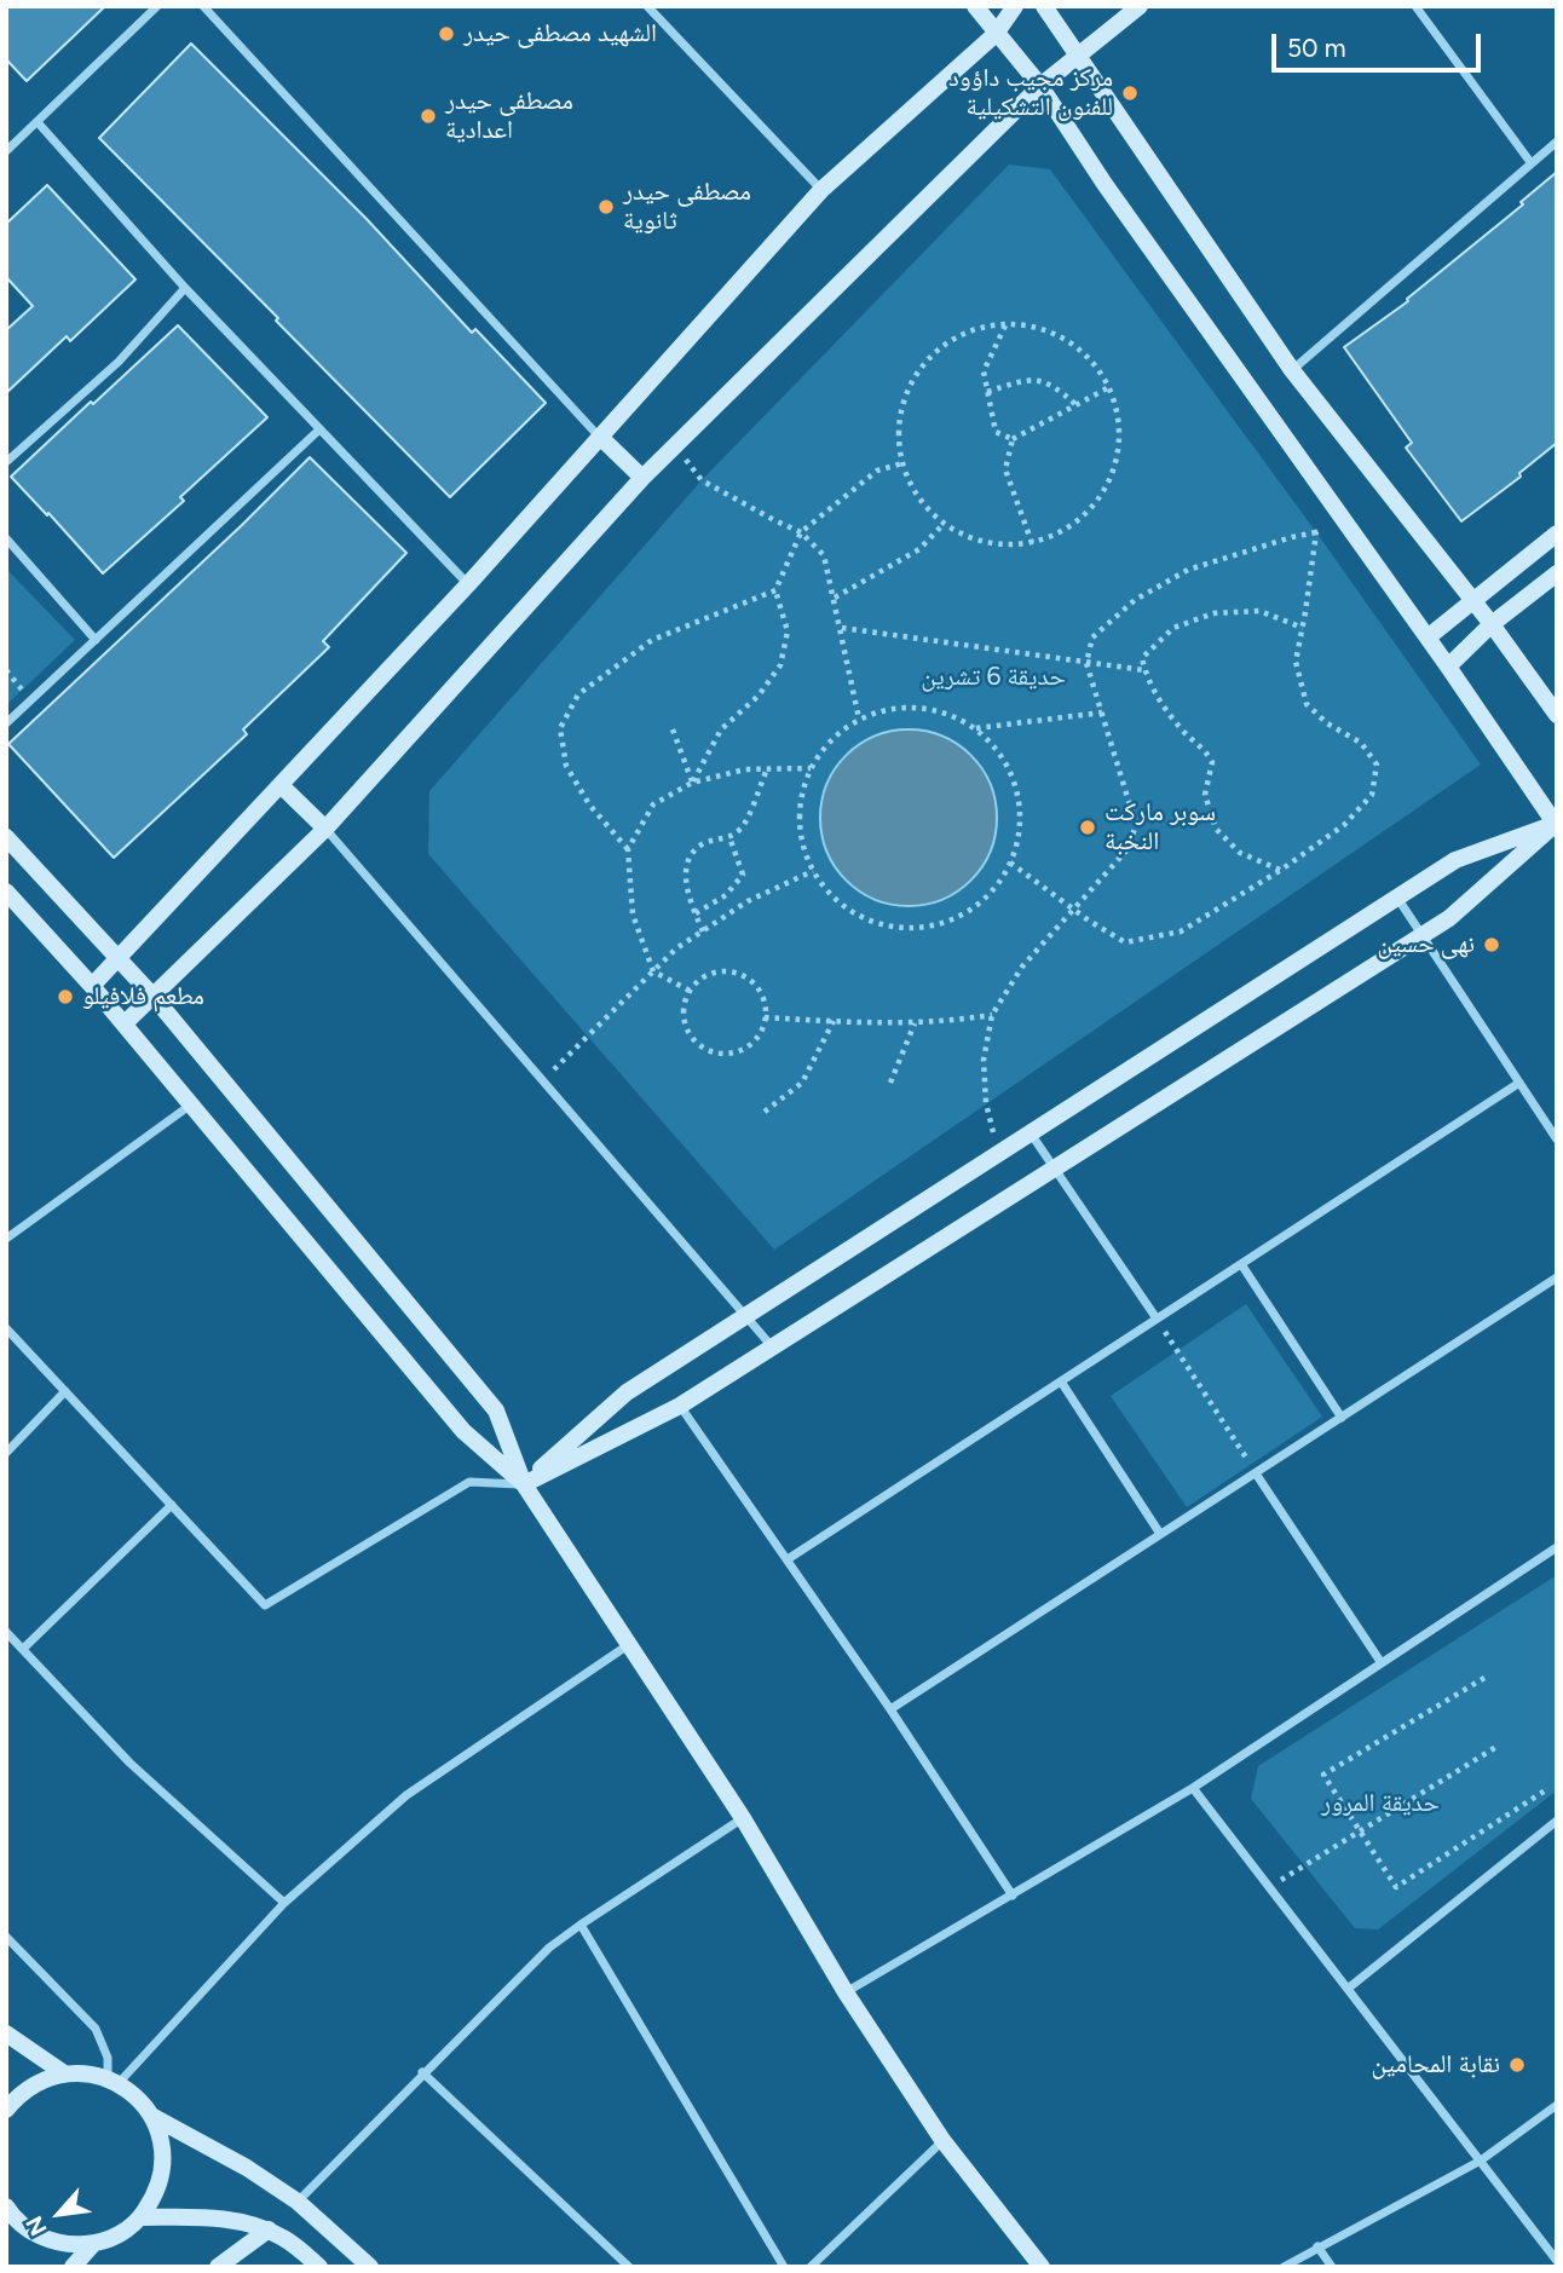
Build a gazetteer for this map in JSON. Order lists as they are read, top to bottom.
{
  "parks": ["حديقة 6 تشرين", "حديقة المرور"],
  "places": [
    "الشهيد مصطفى حيدر",
    "مركز مجيب داؤود للفنون التشكيلية",
    "مصطفى حيدر اعدادية",
    "مصطفى حيدر ثانوية",
    "سوبر ماركت النخبة",
    "نهى حسين",
    "مطعم فلافيلو",
    "نقابة المحامين"
  ],
  "scale_bar": "50 m",
  "north": "bottom left"
}
